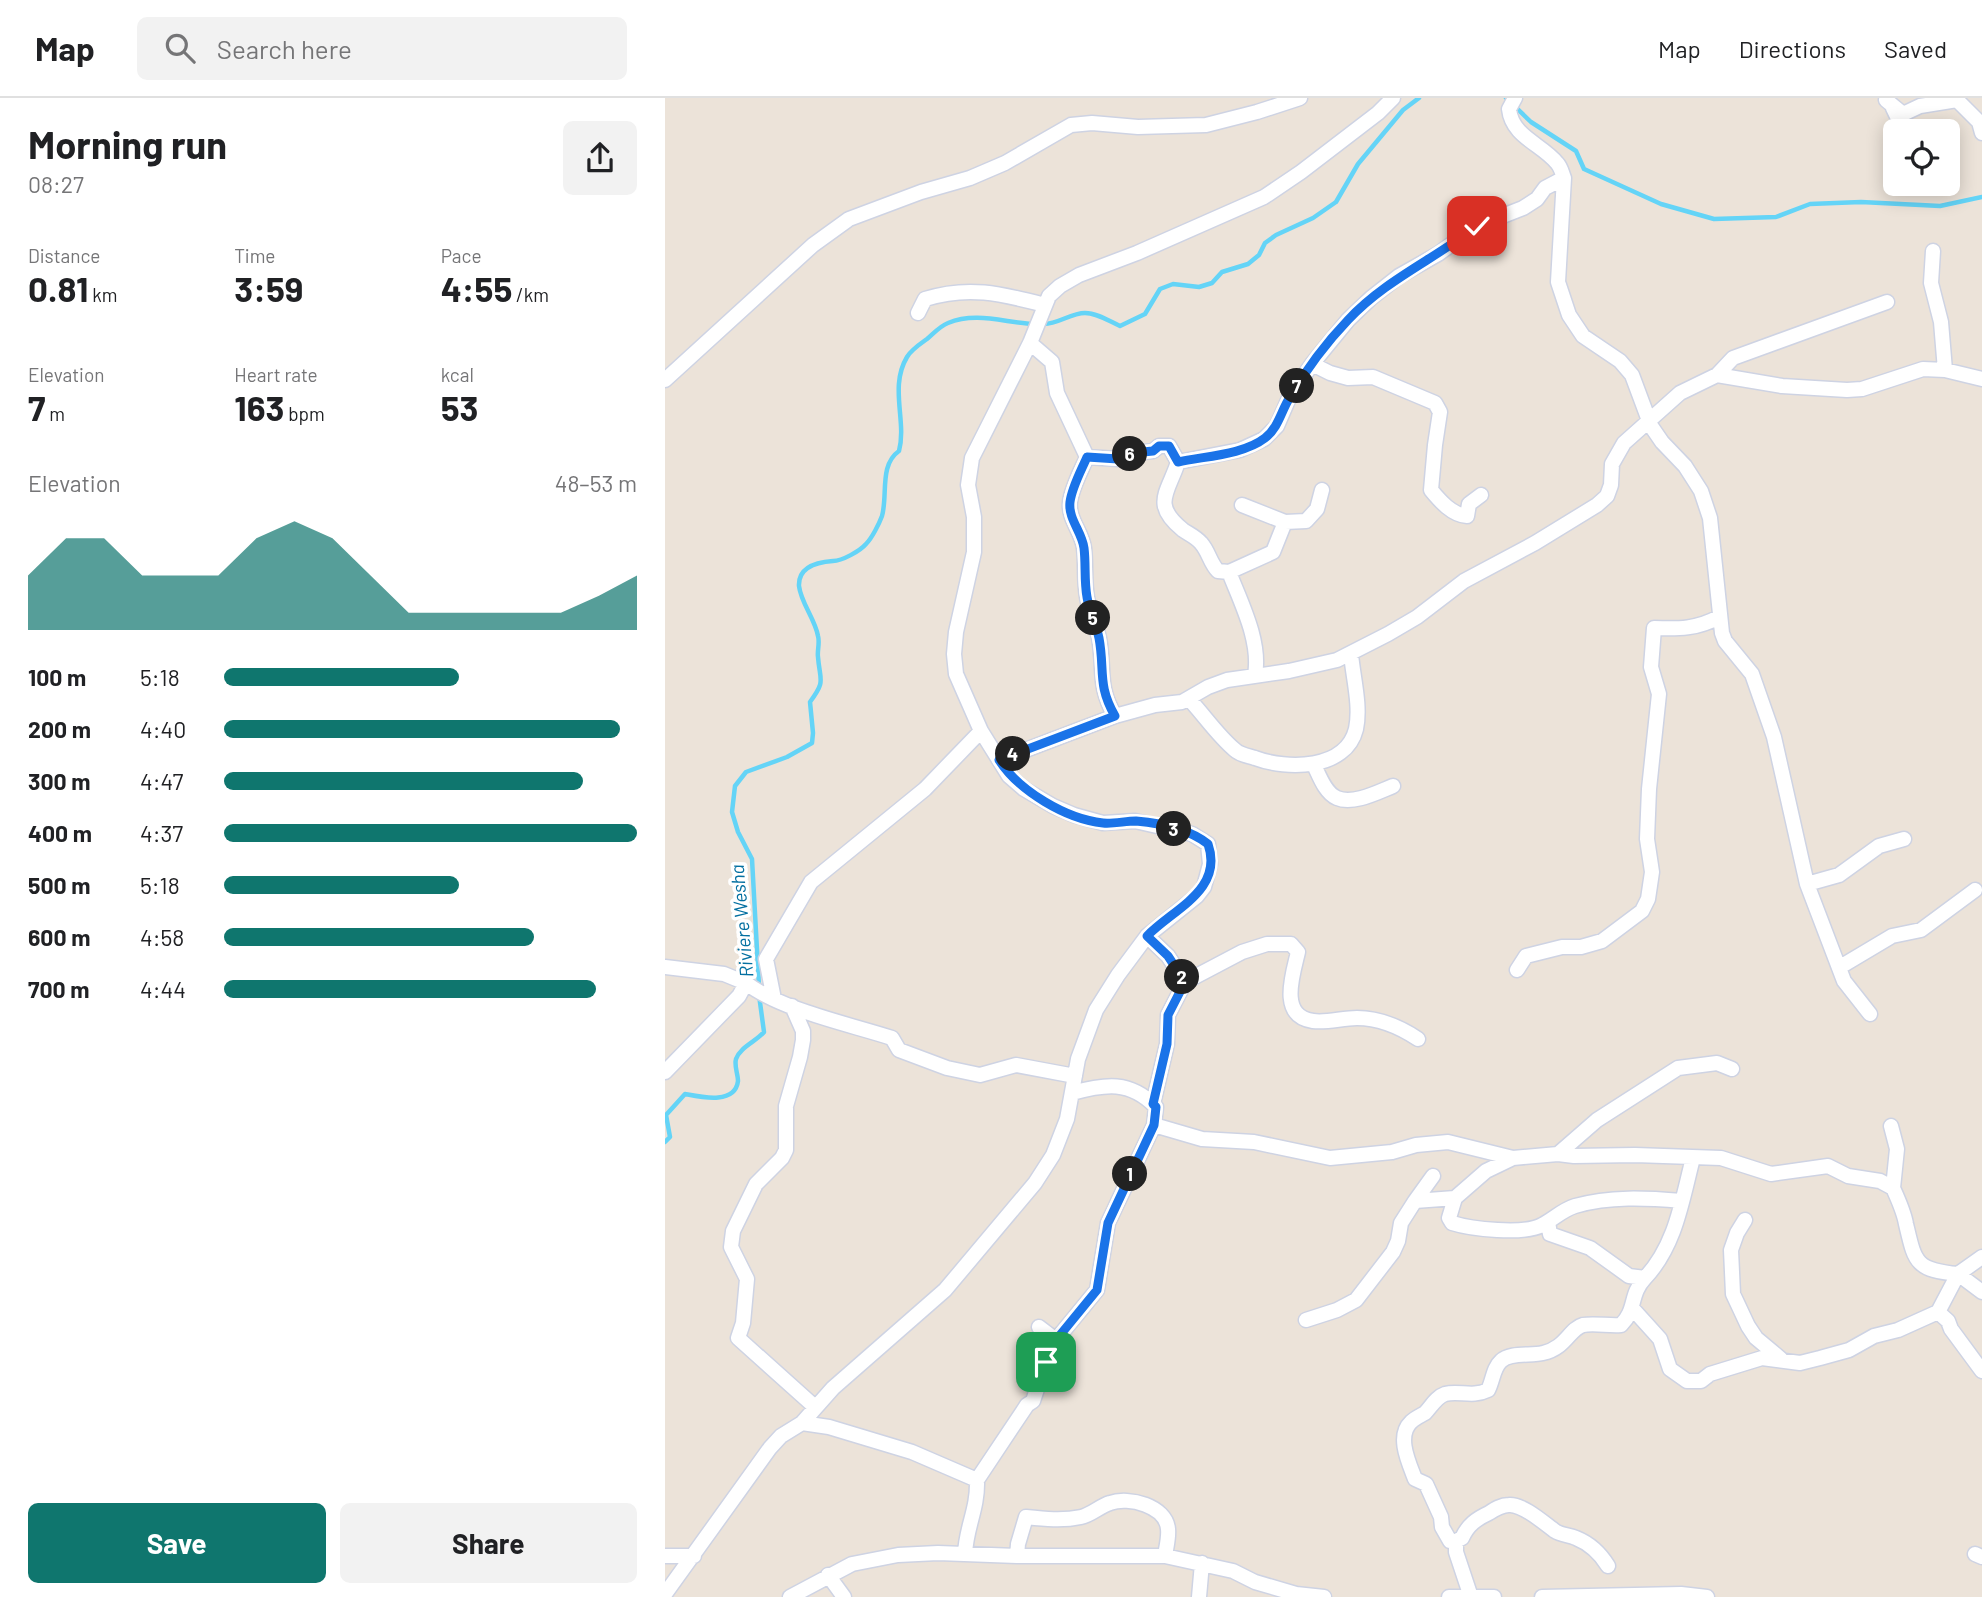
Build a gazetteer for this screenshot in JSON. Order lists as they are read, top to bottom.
{
  "water": ["Riviere Wesha"],
  "page": {
    "header": "Map",
    "search": "Search here",
    "nav": ["Map", "Directions", "Saved"],
    "heading": ["Morning run", "08:27"],
    "stats": [
      ["Distance", "0.81 km"],
      ["Time", "3:59"],
      ["Pace", "4:55 /km"],
      ["Elevation", "7 m"],
      ["Heart rate", "163 bpm"],
      ["kcal", "53"]
    ],
    "pins": [
      "7",
      "6",
      "5",
      "4",
      "3",
      "2",
      "1"
    ],
    "chart": ["Elevation", "48–53 m"],
    "list": [
      {
        "name": "100 m",
        "note": "5:18"
      },
      {
        "name": "200 m",
        "note": "4:40"
      },
      {
        "name": "300 m",
        "note": "4:47"
      },
      {
        "name": "400 m",
        "note": "4:37"
      },
      {
        "name": "500 m",
        "note": "5:18"
      },
      {
        "name": "600 m",
        "note": "4:58"
      },
      {
        "name": "700 m",
        "note": "4:44"
      }
    ],
    "buttons": ["Save", "Share"]
  }
}
